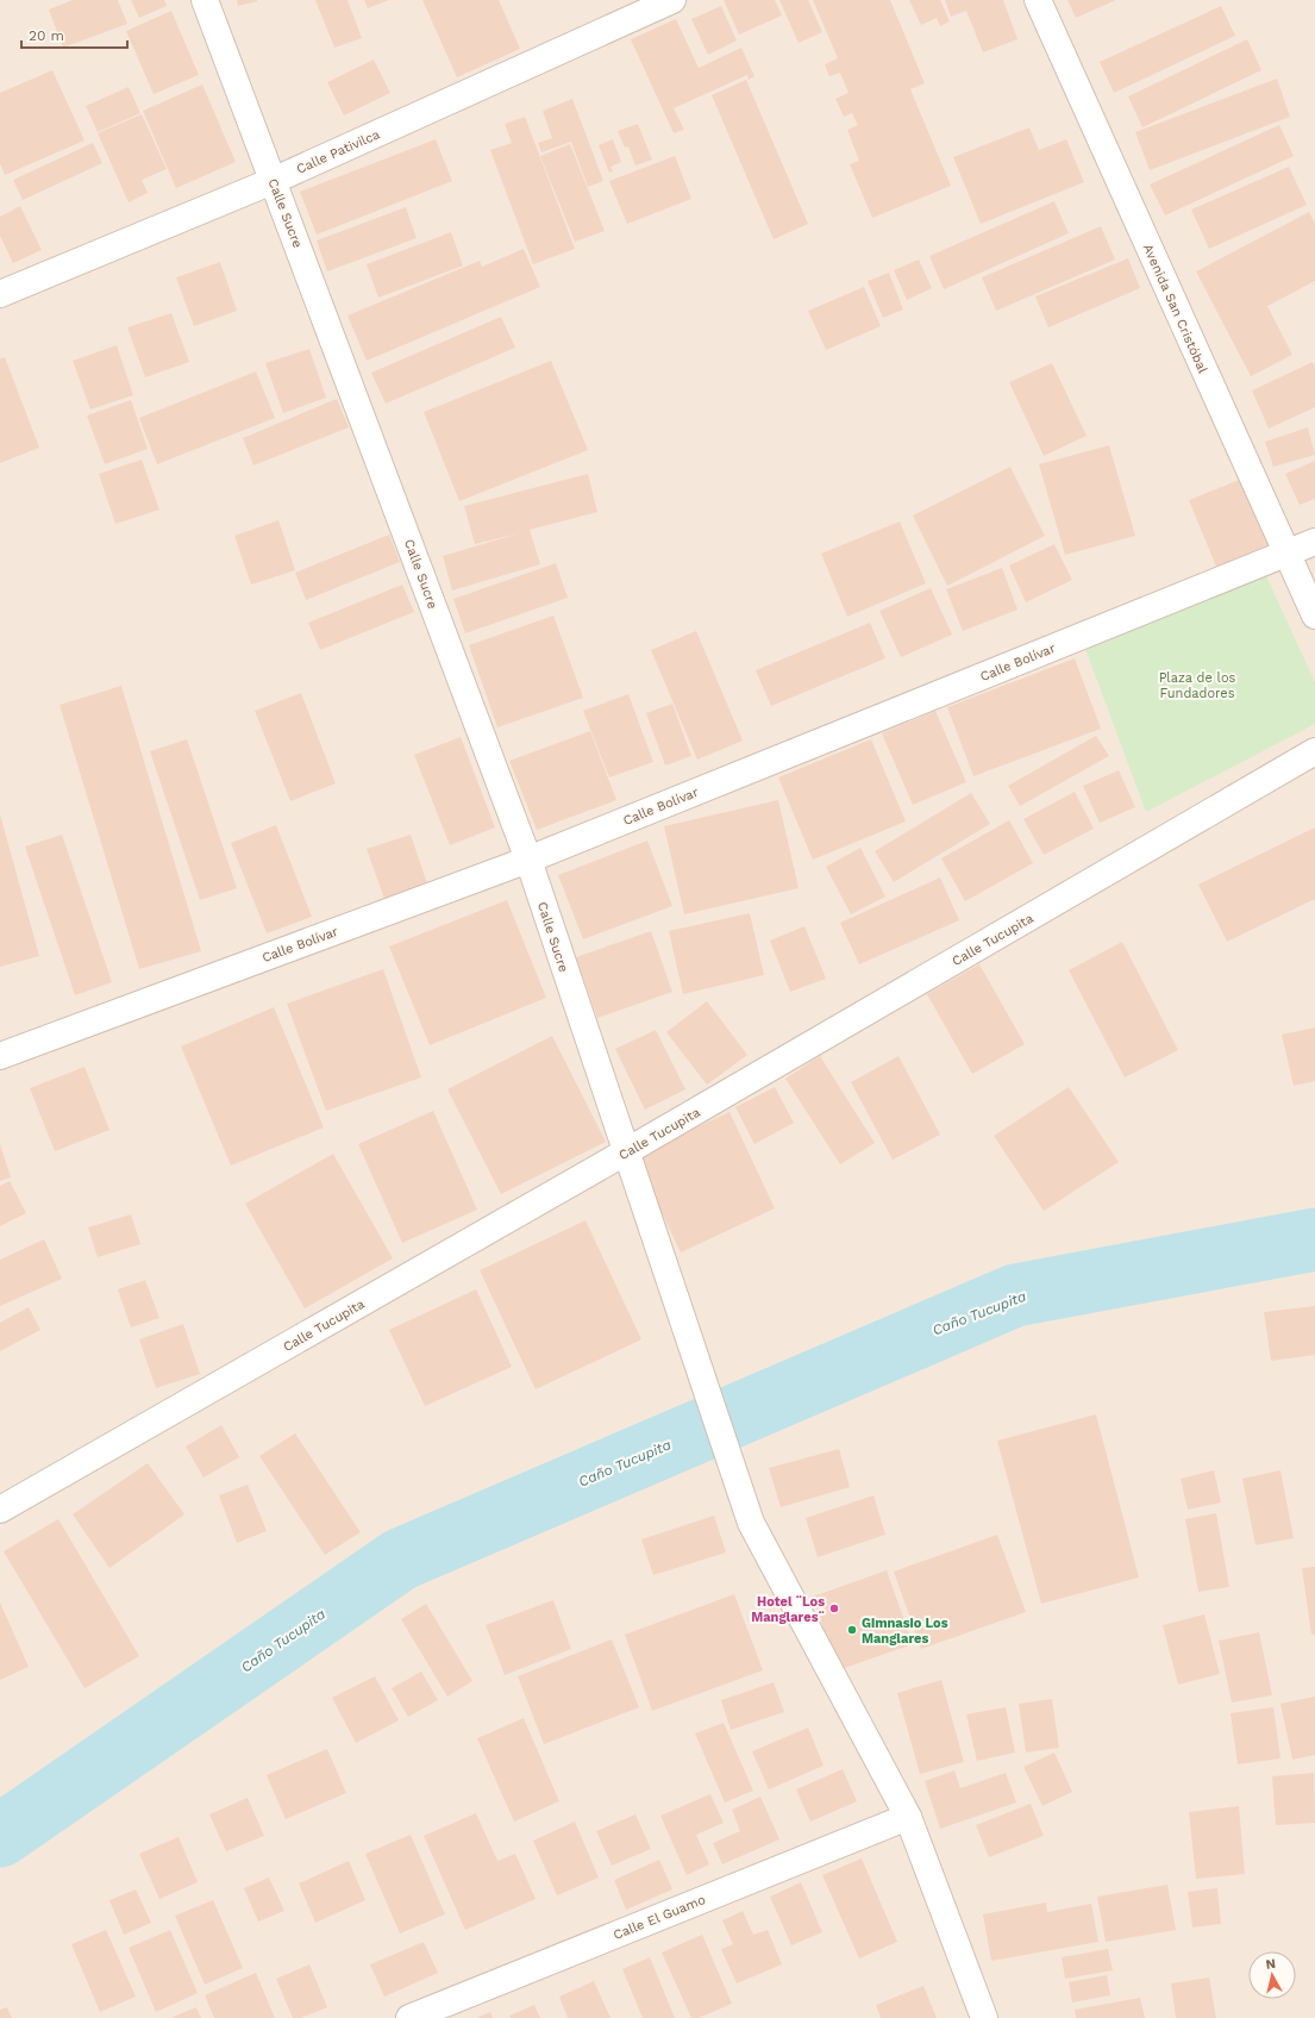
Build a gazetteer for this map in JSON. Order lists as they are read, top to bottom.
{
  "streets": {
    "street": [
      "Calle Pativilca",
      "Calle Sucre",
      "Avenida San Cristóbal",
      "Calle Bolívar",
      "Calle Tucupita",
      "Calle El Guamo"
    ]
  },
  "crossings": [
    ["Calle Pativilca", "Calle Sucre"],
    ["Calle Sucre", "Calle Bolívar"],
    ["Calle Sucre", "Calle Tucupita"],
    ["Calle Sucre", "Calle El Guamo"],
    ["Avenida San Cristóbal", "Calle Bolívar"]
  ],
  "water": ["Caño Tucupita"],
  "parks": ["Plaza de los Fundadores"],
  "places": ["Hotel ¨Los Manglares¨", "Gimnasio Los Manglares"],
  "scale_bar": "20 m",
  "north": "top"
}
